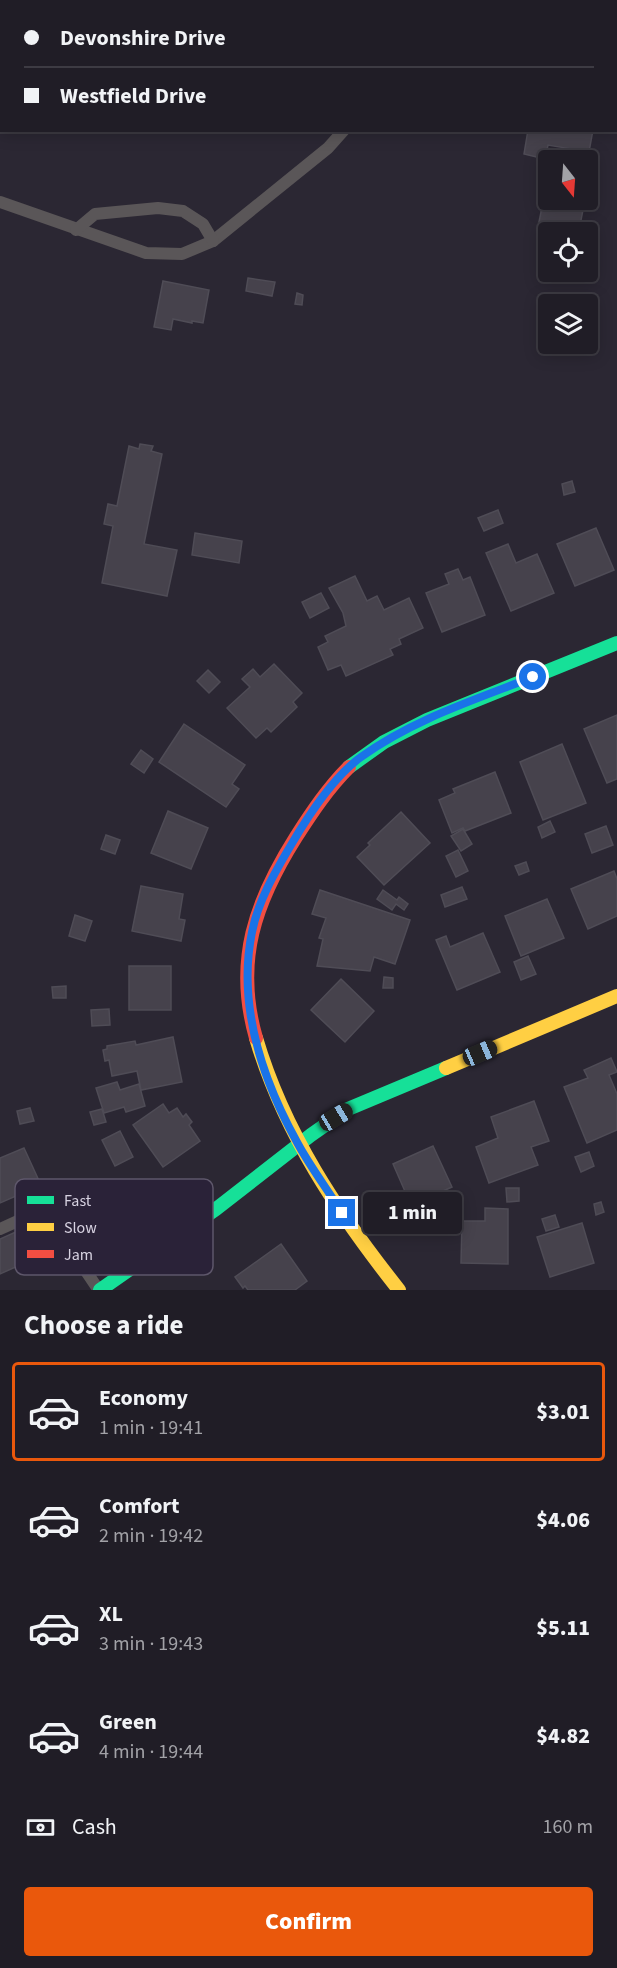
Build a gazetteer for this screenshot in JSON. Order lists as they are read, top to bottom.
{
  "legend": ["Fast", "Slow", "Jam"],
  "north": "bottom",
  "page": {
    "banner": ["Devonshire Drive", "Westfield Drive"],
    "bubble": "1 min",
    "heading": "Choose a ride",
    "list": [
      {
        "name": "Economy",
        "note": "1 min · 19:41",
        "value": "$3.01"
      },
      {
        "name": "Comfort",
        "note": "2 min · 19:42",
        "value": "$4.06"
      },
      {
        "name": "XL",
        "note": "3 min · 19:43",
        "value": "$5.11"
      },
      {
        "name": "Green",
        "note": "4 min · 19:44",
        "value": "$4.82"
      }
    ],
    "pay": ["Cash", "160 m"],
    "buttons": "Confirm"
  }
}
